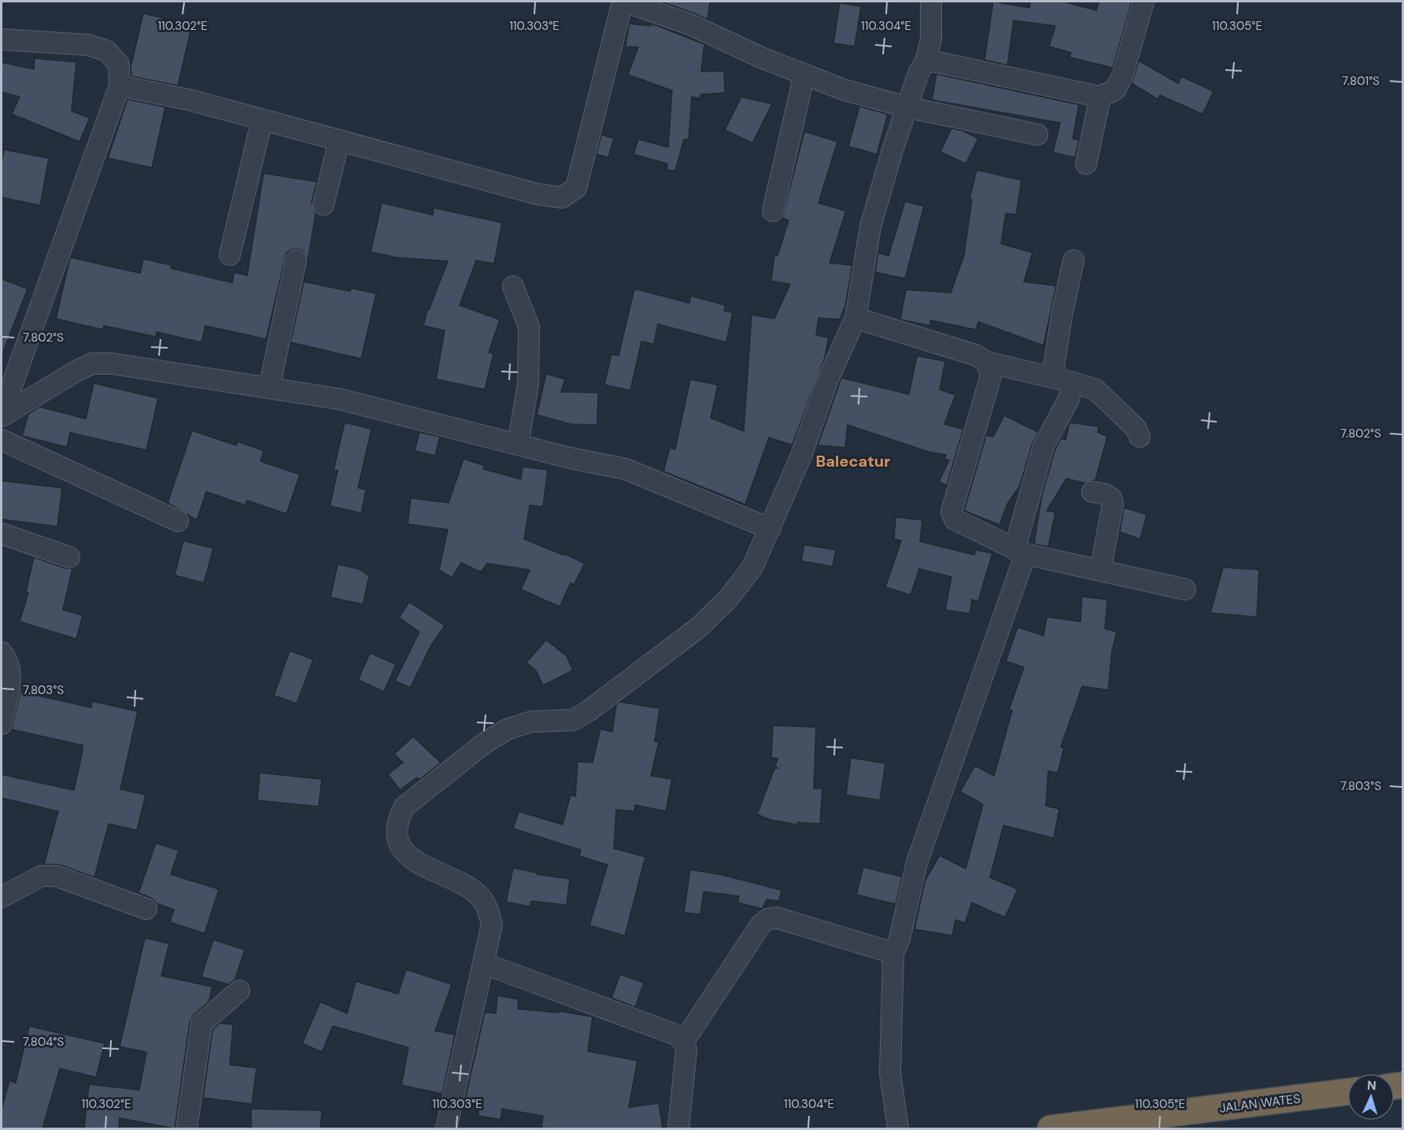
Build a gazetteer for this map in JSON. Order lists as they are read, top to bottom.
{
  "streets": {
    "highway": ["JALAN WATES"]
  },
  "districts": ["Balecatur"],
  "north": "top",
  "coordinates": [
    "110.302°E",
    "110.303°E",
    "110.304°E",
    "110.305°E",
    "7.801°S",
    "7.802°S",
    "7.803°S",
    "7.804°S"
  ]
}
